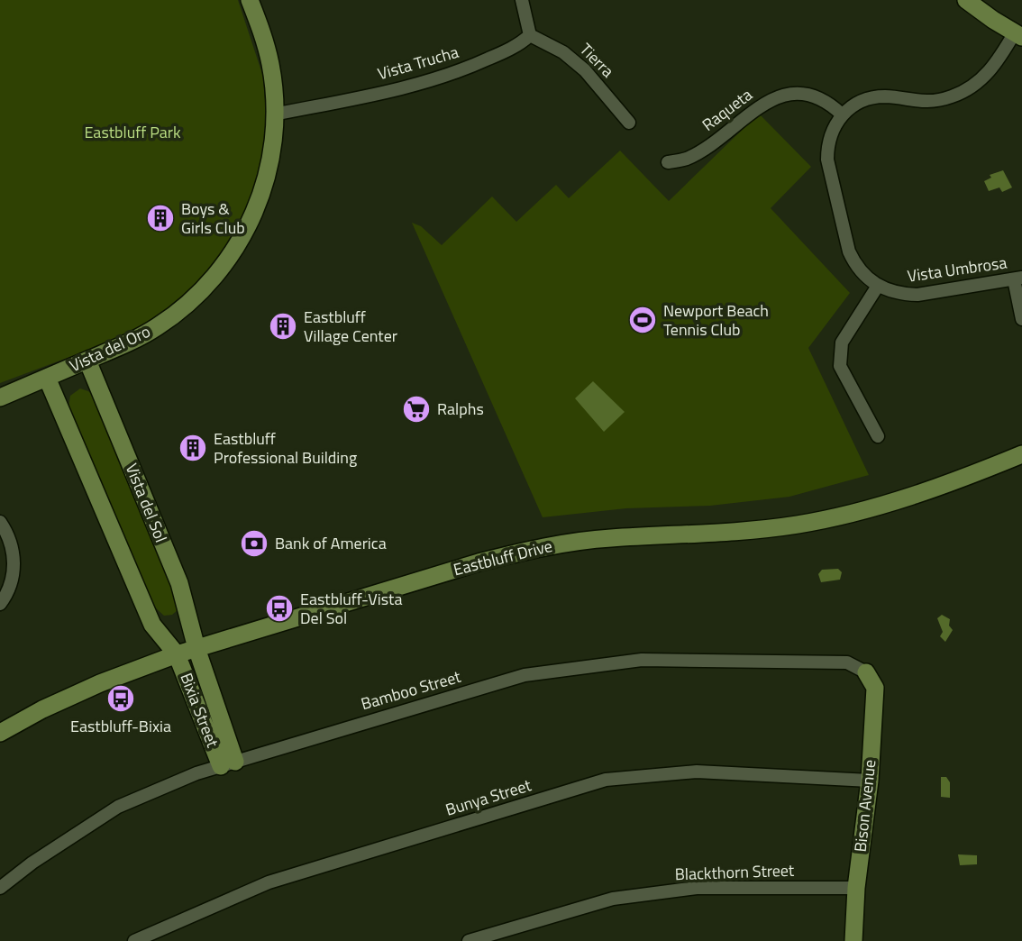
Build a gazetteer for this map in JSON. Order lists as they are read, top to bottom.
{
  "streets": {
    "street": [
      "Tierra",
      "Vista Trucha",
      "Raqueta",
      "Vista Umbrosa",
      "Vista del Oro",
      "Vista del Sol",
      "Eastbluff Drive",
      "Bamboo Street",
      "Bixia Street",
      "Bunya Street",
      "Bison Avenue",
      "Blackthorn Street"
    ]
  },
  "crossings": [
    ["Tierra", "Vista Trucha"],
    ["Vista Trucha", "Vista del Oro"],
    ["Vista del Oro", "Vista del Sol"],
    ["Vista del Sol", "Eastbluff Drive"],
    ["Vista del Sol", "Bixia Street"],
    ["Eastbluff Drive", "Bixia Street"],
    ["Bamboo Street", "Bixia Street"],
    ["Bamboo Street", "Bison Avenue"],
    ["Bunya Street", "Bison Avenue"],
    ["Bison Avenue", "Blackthorn Street"]
  ],
  "parks": ["Eastbluff Park"],
  "places": {
    "building": ["Boys & Girls Club", "Eastbluff Village Center", "Eastbluff Professional Building"],
    "sports": ["Newport Beach Tennis Club"],
    "supermarket": ["Ralphs"],
    "bank": ["Bank of America"],
    "bus stop": ["Eastbluff-Vista Del Sol", "Eastbluff-Bixia"]
  }
}
